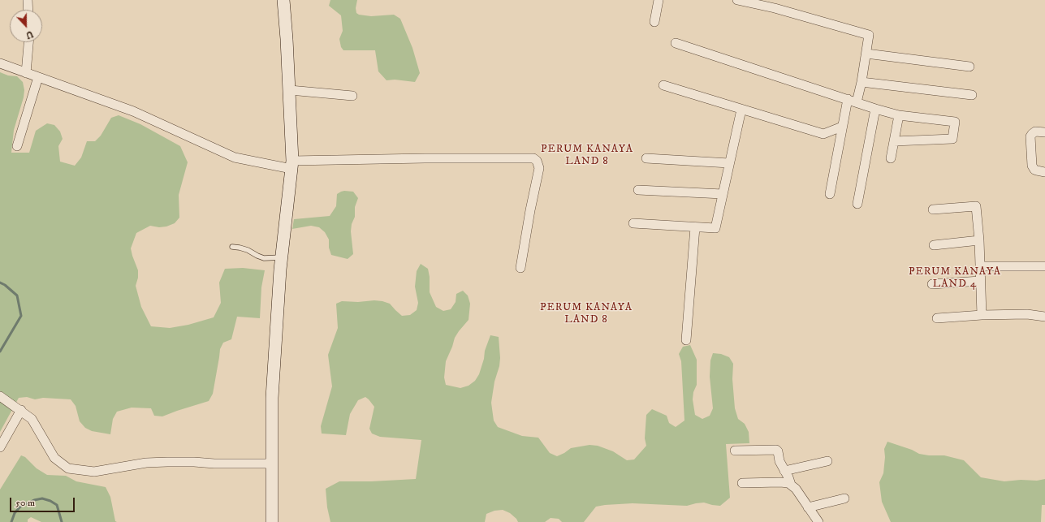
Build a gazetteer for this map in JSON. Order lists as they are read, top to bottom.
{
  "districts": ["PERUM KANAYA LAND 8", "PERUM KANAYA LAND 4", "PERUM KANAYA LAND 8"],
  "scale_bar": "50 m",
  "north": "bottom"
}
